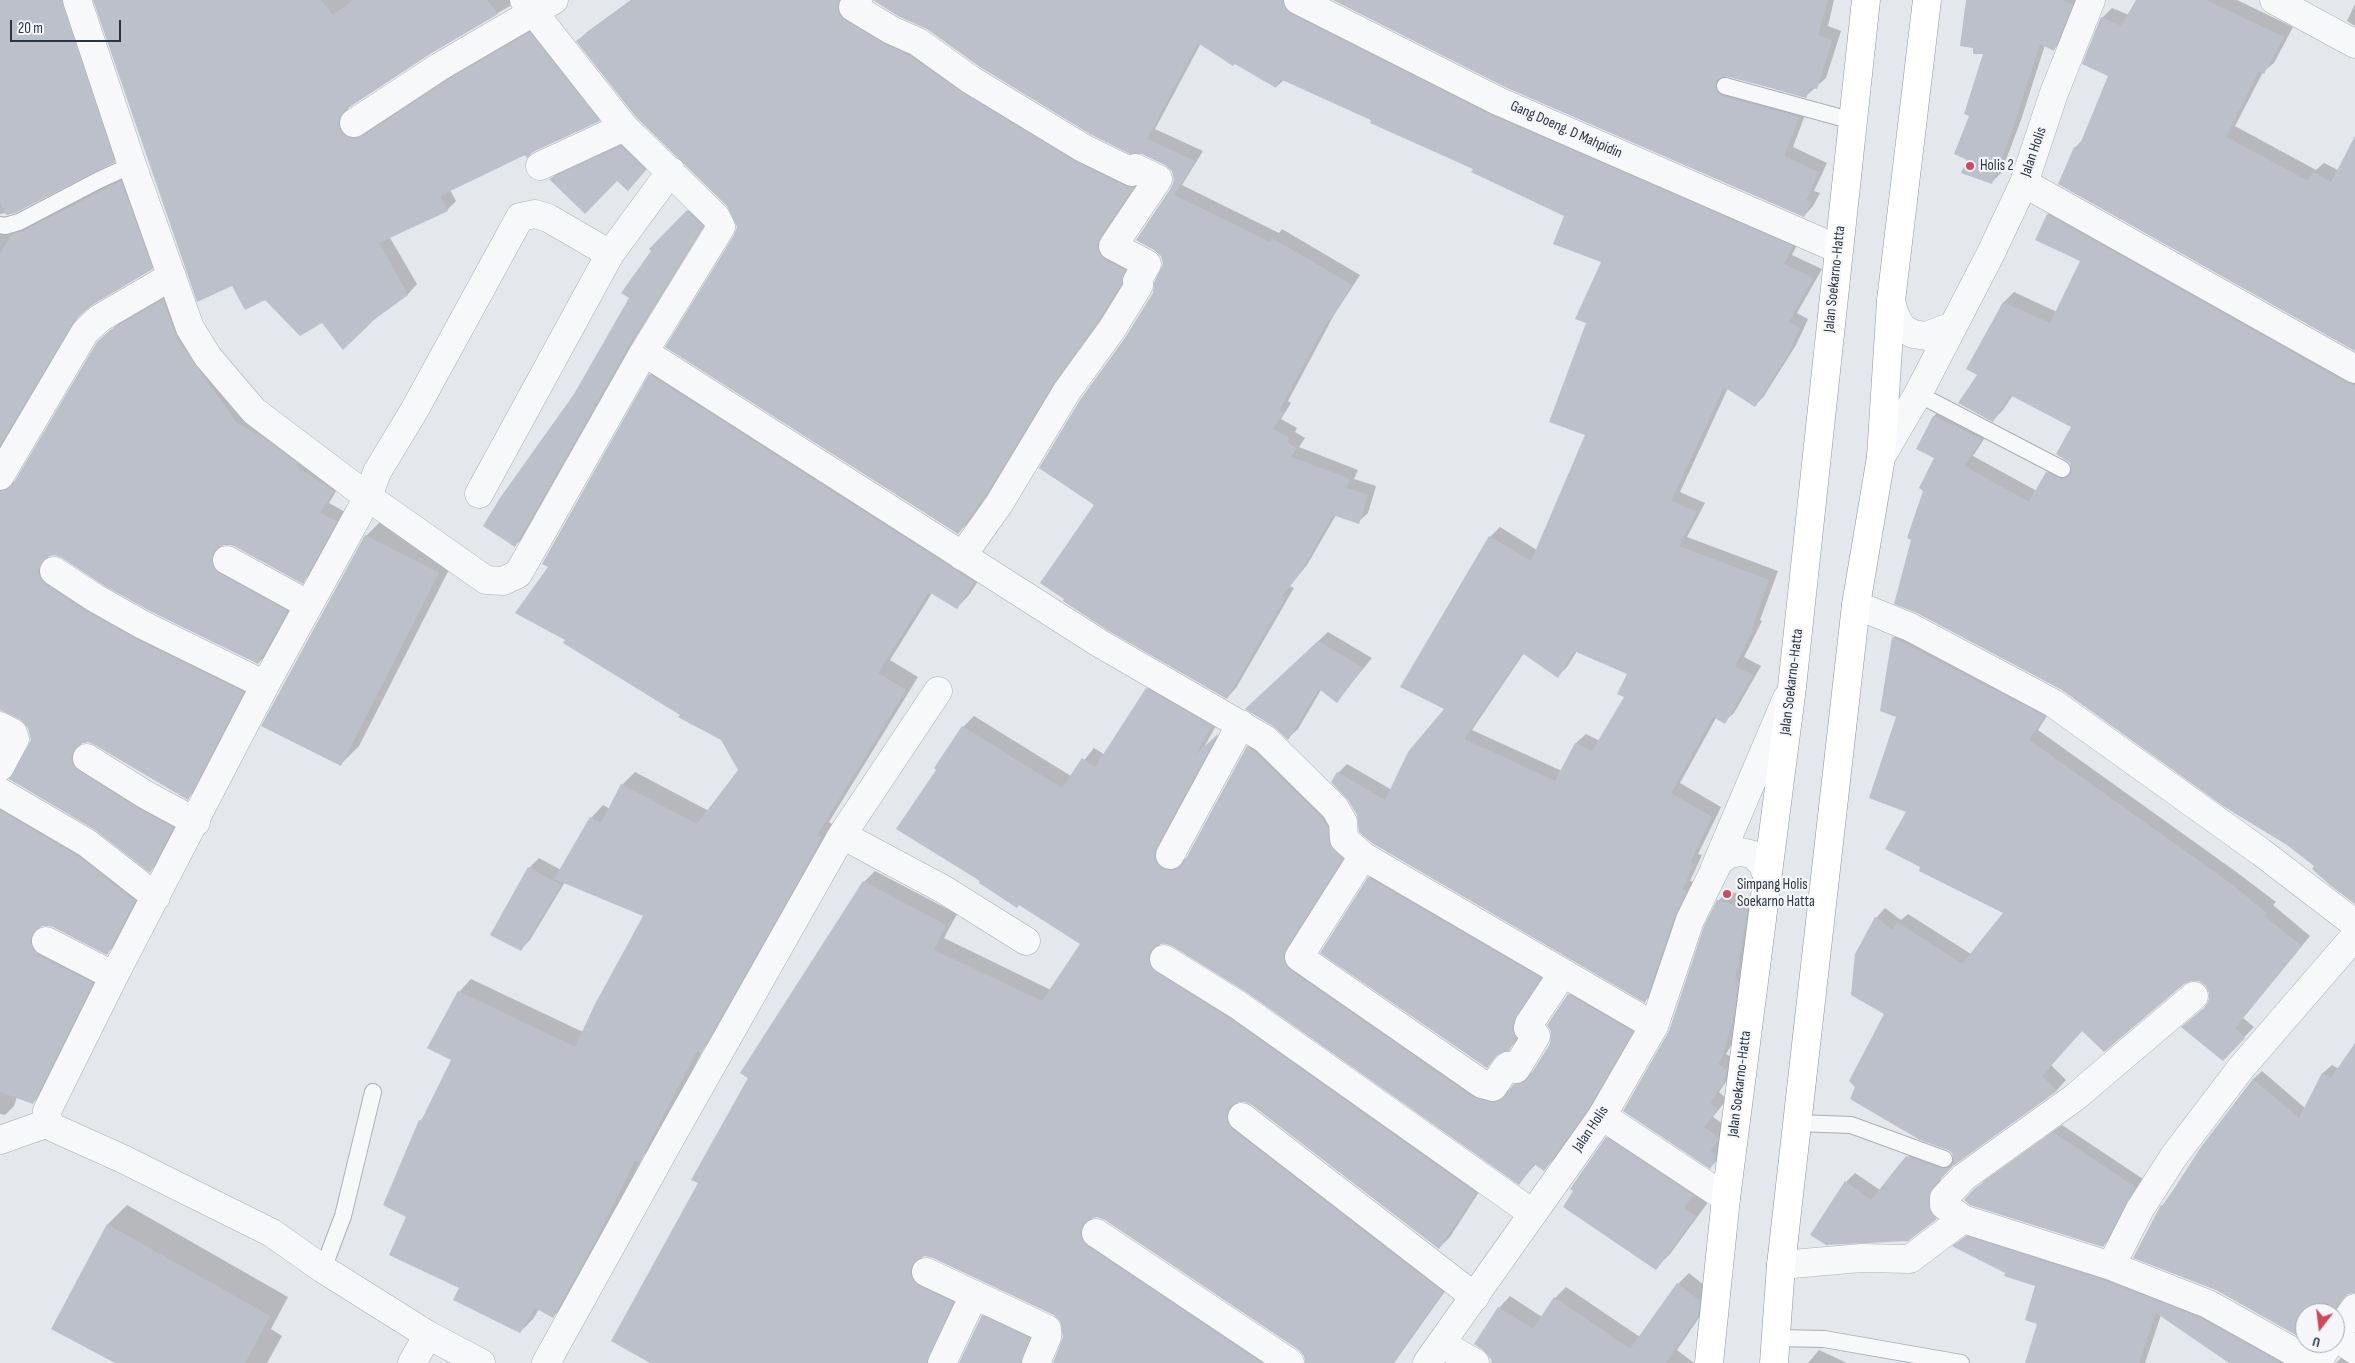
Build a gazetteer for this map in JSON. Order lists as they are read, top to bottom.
{
  "streets": {
    "highway": ["Jalan Soekarno-Hatta"],
    "street": ["Gang Doeng. D Mahpidin", "Jalan Holis"]
  },
  "crossings": [
    ["Gang Doeng. D Mahpidin", "Jalan Soekarno-Hatta"],
    ["Jalan Holis", "Jalan Soekarno-Hatta"]
  ],
  "places": ["Holis 2", "Simpang Holis Soekarno Hatta"],
  "scale_bar": "20 m",
  "north": "bottom"
}
